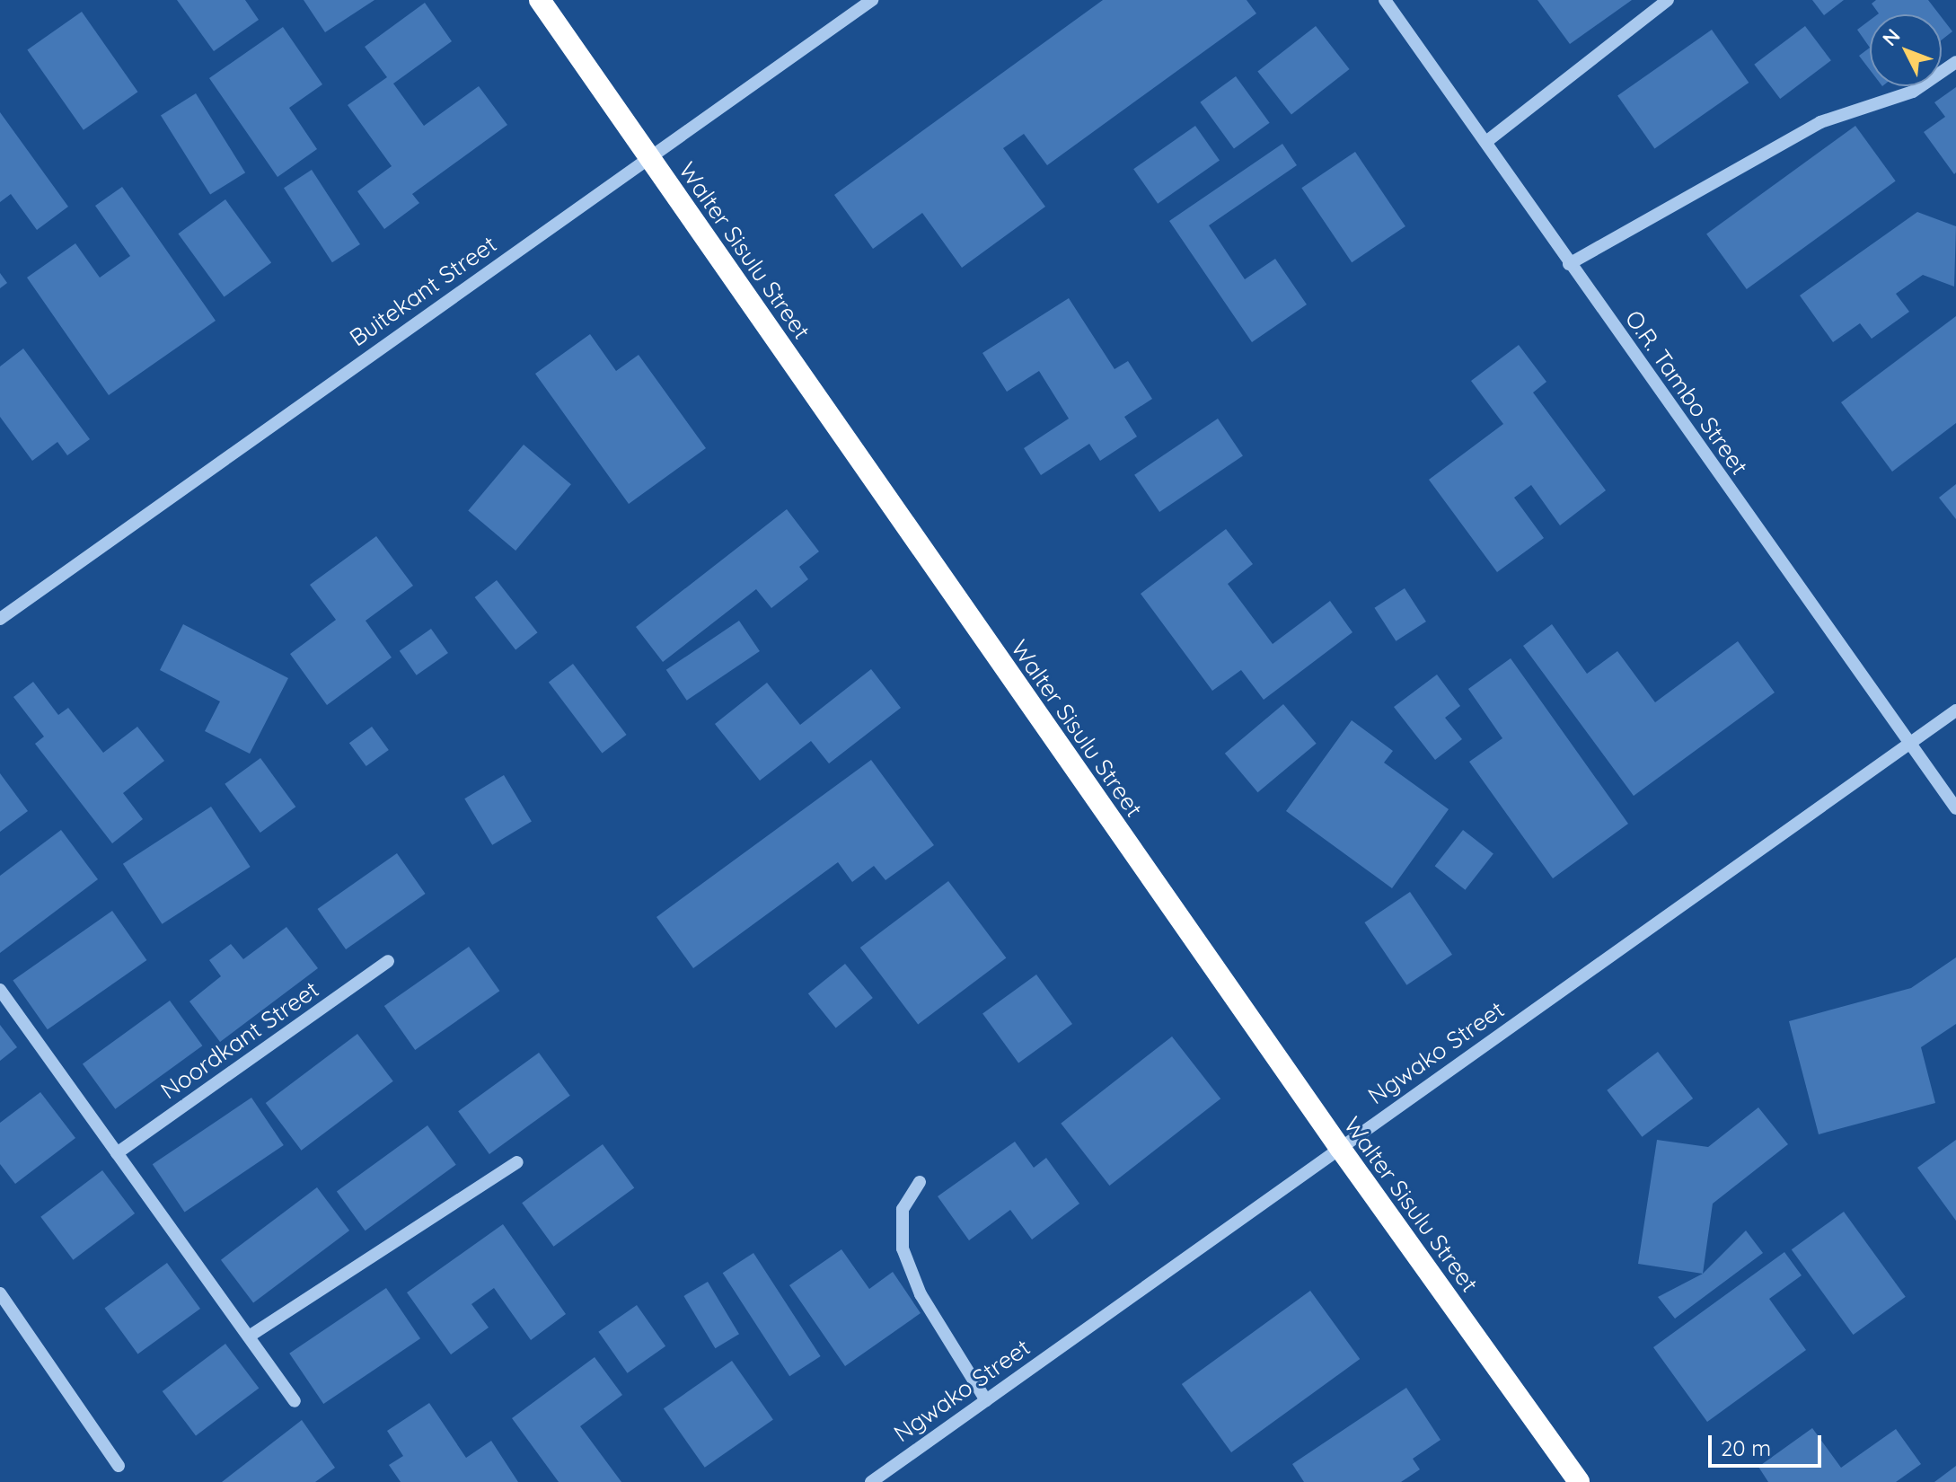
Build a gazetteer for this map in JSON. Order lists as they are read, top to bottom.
{
  "streets": {
    "highway": ["Walter Sisulu Street"],
    "street": [
      "Buitekant Street",
      "O.R. Tambo Street",
      "Noordkant Street",
      "Ngwako Street"
    ]
  },
  "crossings": [
    ["Walter Sisulu Street", "Buitekant Street"],
    ["Walter Sisulu Street", "Ngwako Street"],
    ["O.R. Tambo Street", "Ngwako Street"]
  ],
  "scale_bar": "20 m",
  "north": "top left"
}
